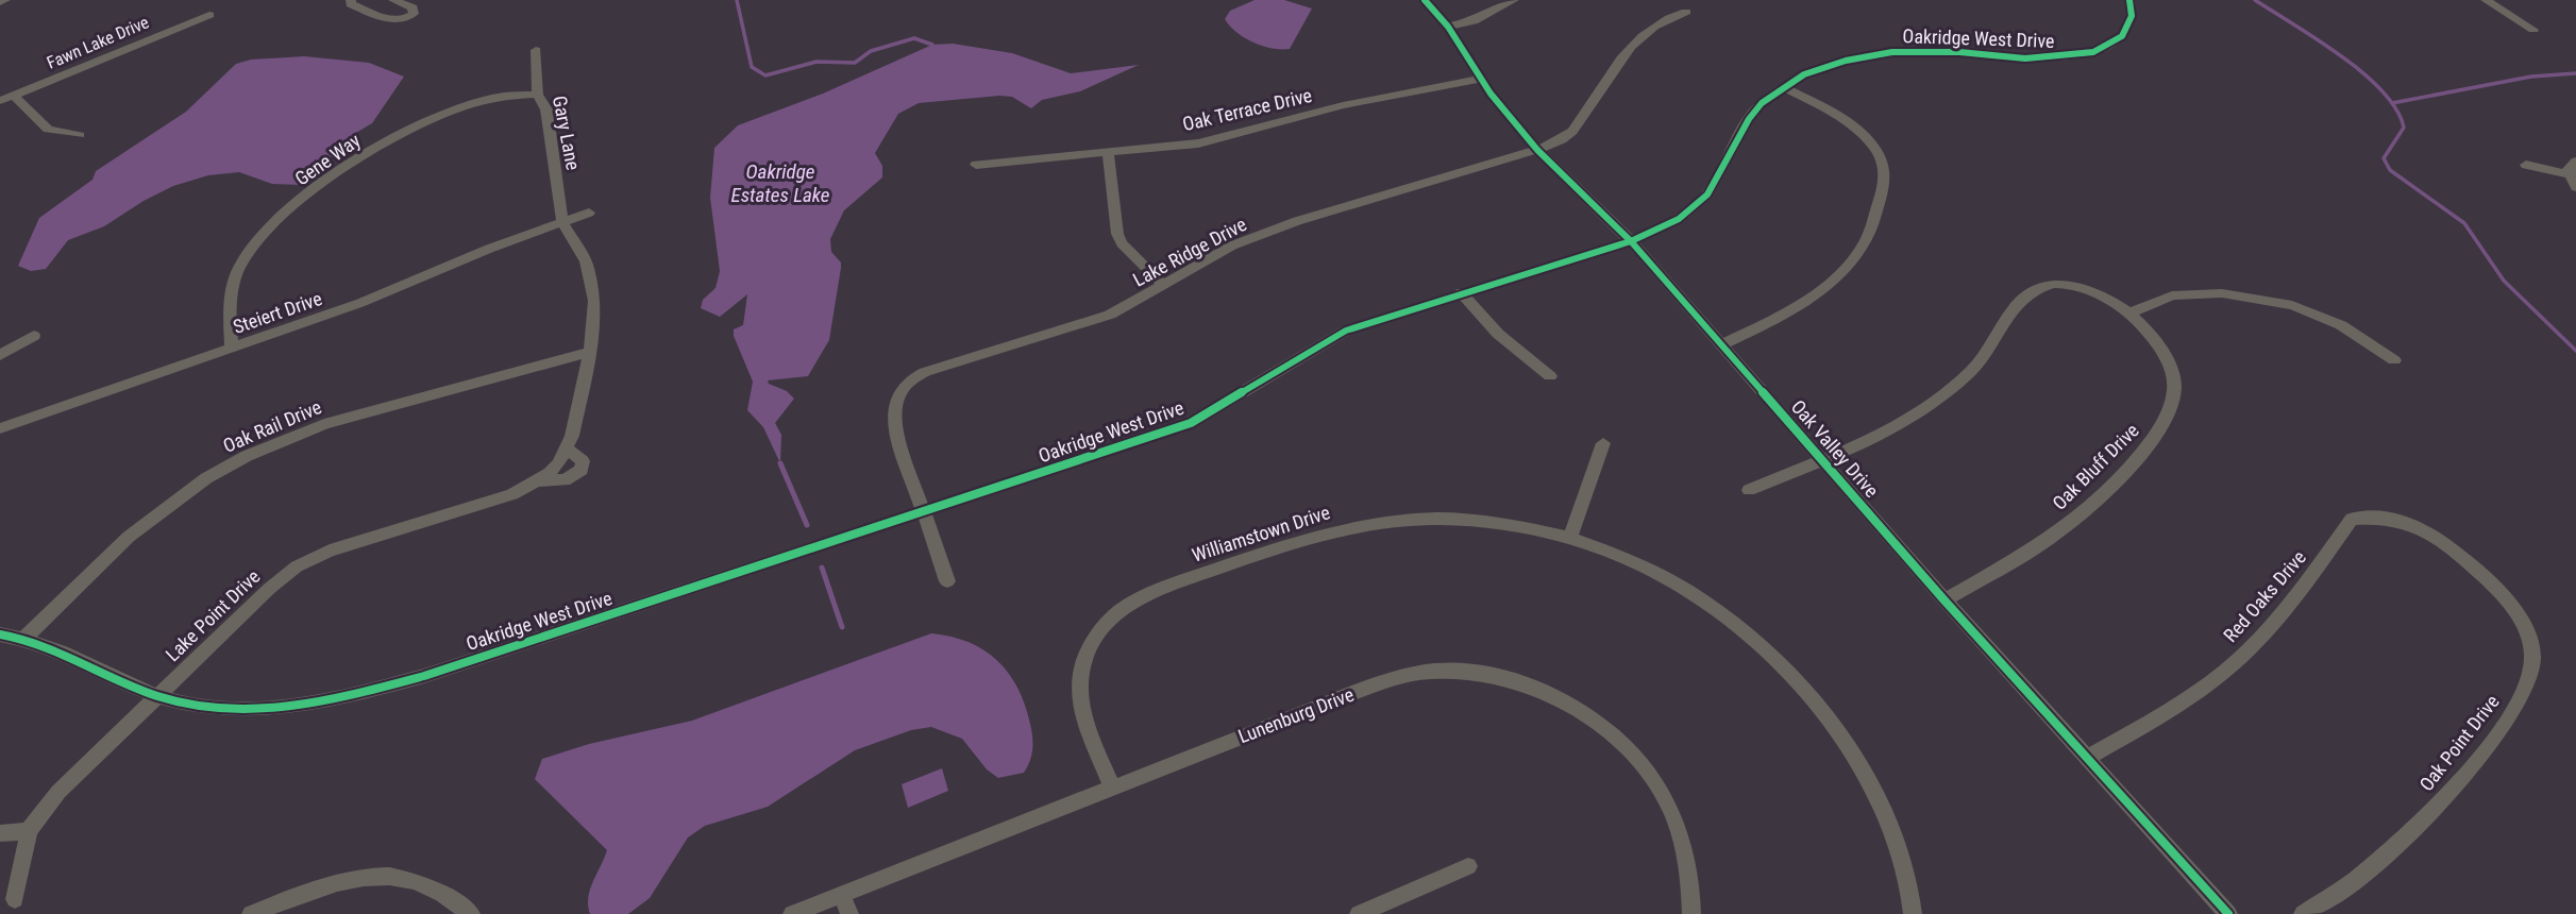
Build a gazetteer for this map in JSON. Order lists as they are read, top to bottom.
{
  "streets": {
    "street": [
      "Oakridge West Drive",
      "Fawn Lake Drive",
      "Oak Terrace Drive",
      "Gary Lane",
      "Gene Way",
      "Lake Ridge Drive",
      "Steiert Drive",
      "Oak Rail Drive",
      "Oak Valley Drive",
      "Oak Bluff Drive",
      "Williamstown Drive",
      "Red Oaks Drive",
      "Lake Point Drive",
      "Lunenburg Drive",
      "Oak Point Drive"
    ]
  },
  "crossings": [
    ["Oakridge West Drive", "Lake Ridge Drive"],
    ["Oakridge West Drive", "Oak Rail Drive"],
    ["Oakridge West Drive", "Oak Valley Drive"],
    ["Oakridge West Drive", "Lake Point Drive"],
    ["Oak Terrace Drive", "Oak Valley Drive"],
    ["Gary Lane", "Gene Way"],
    ["Gary Lane", "Steiert Drive"],
    ["Gary Lane", "Lake Point Drive"],
    ["Gene Way", "Steiert Drive"],
    ["Lake Ridge Drive", "Oak Valley Drive"],
    ["Steiert Drive", "Lake Point Drive"],
    ["Oak Rail Drive", "Lake Point Drive"],
    ["Oak Valley Drive", "Oak Bluff Drive"],
    ["Oak Valley Drive", "Red Oaks Drive"],
    ["Williamstown Drive", "Lunenburg Drive"],
    ["Red Oaks Drive", "Oak Point Drive"]
  ],
  "water": ["Oakridge Estates Lake"]
}
